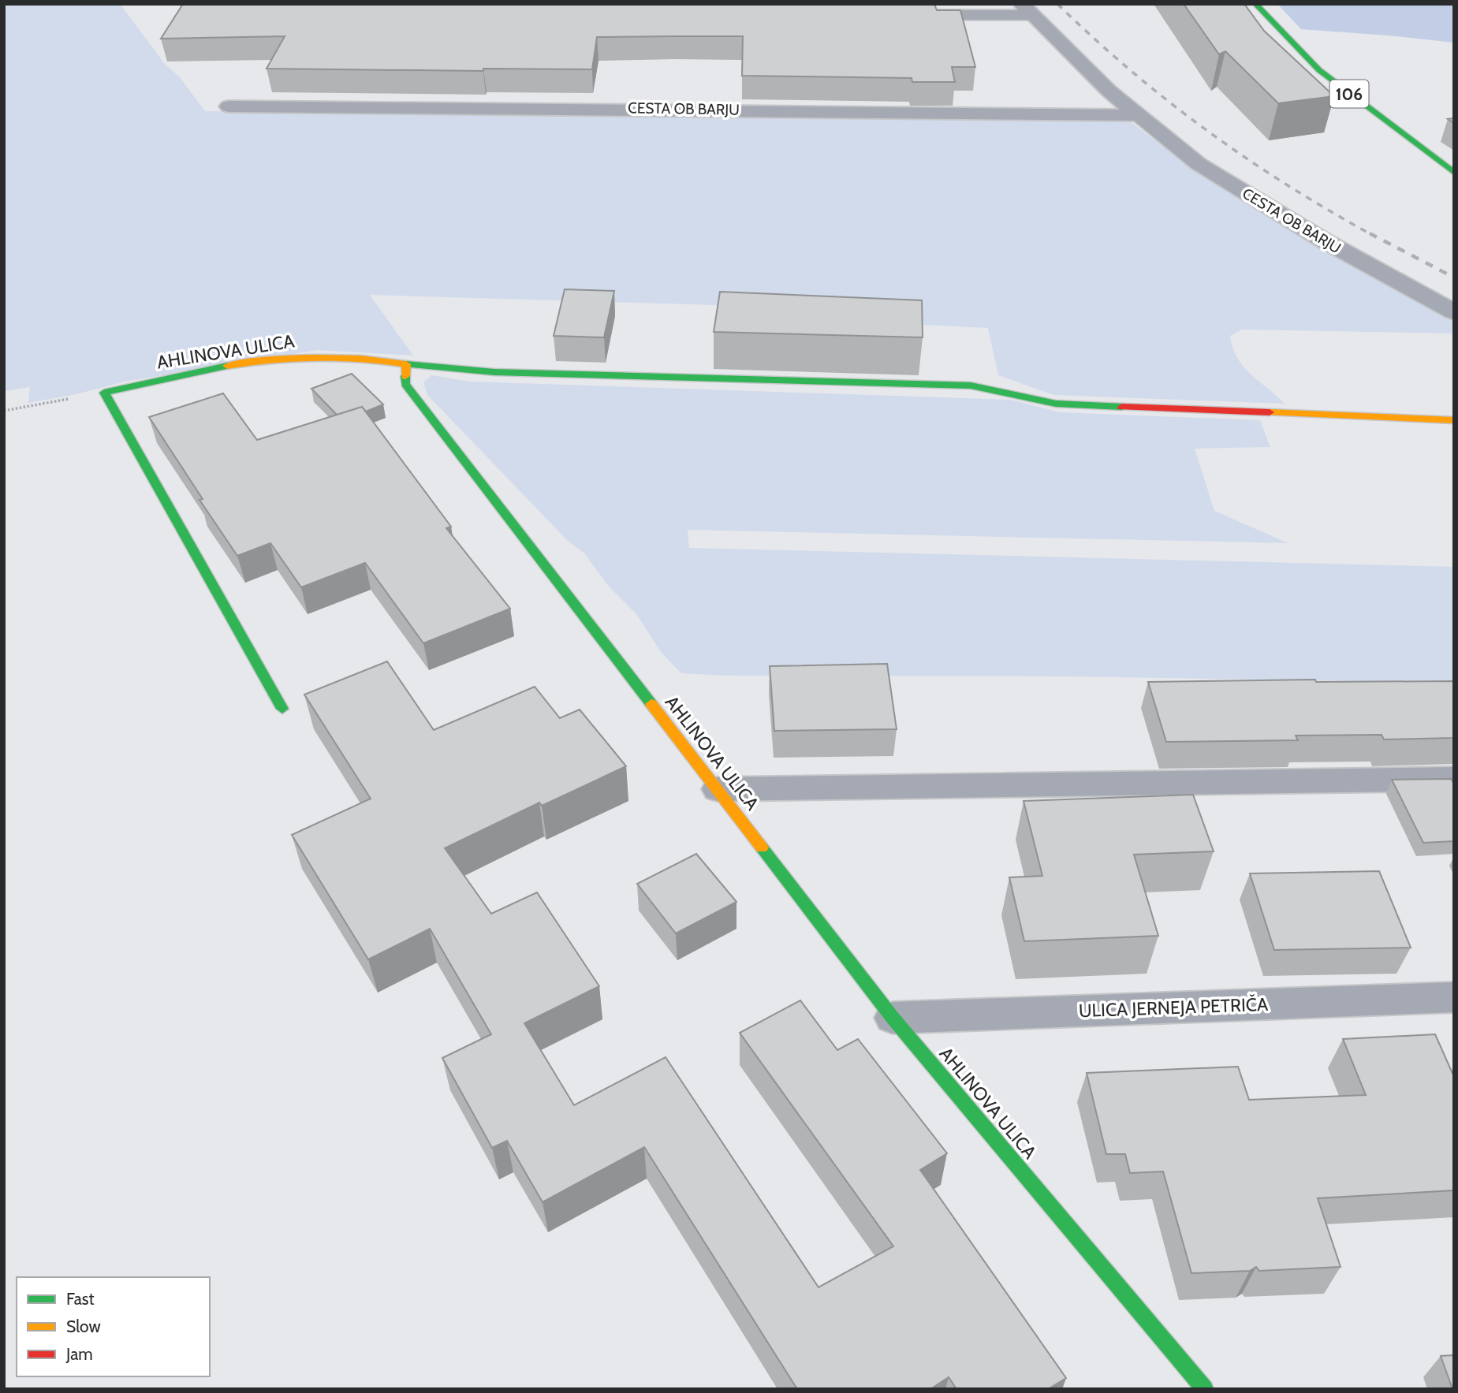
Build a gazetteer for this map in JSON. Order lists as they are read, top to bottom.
{
  "streets": {
    "street": [
      "106",
      "CESTA OB BARJU",
      "AHLINOVA ULICA",
      "ULICA JERNEJA PETRIČA"
    ]
  },
  "crossings": [
    ["AHLINOVA ULICA", "ULICA JERNEJA PETRIČA"]
  ],
  "legend": ["Fast", "Slow", "Jam"]
}
